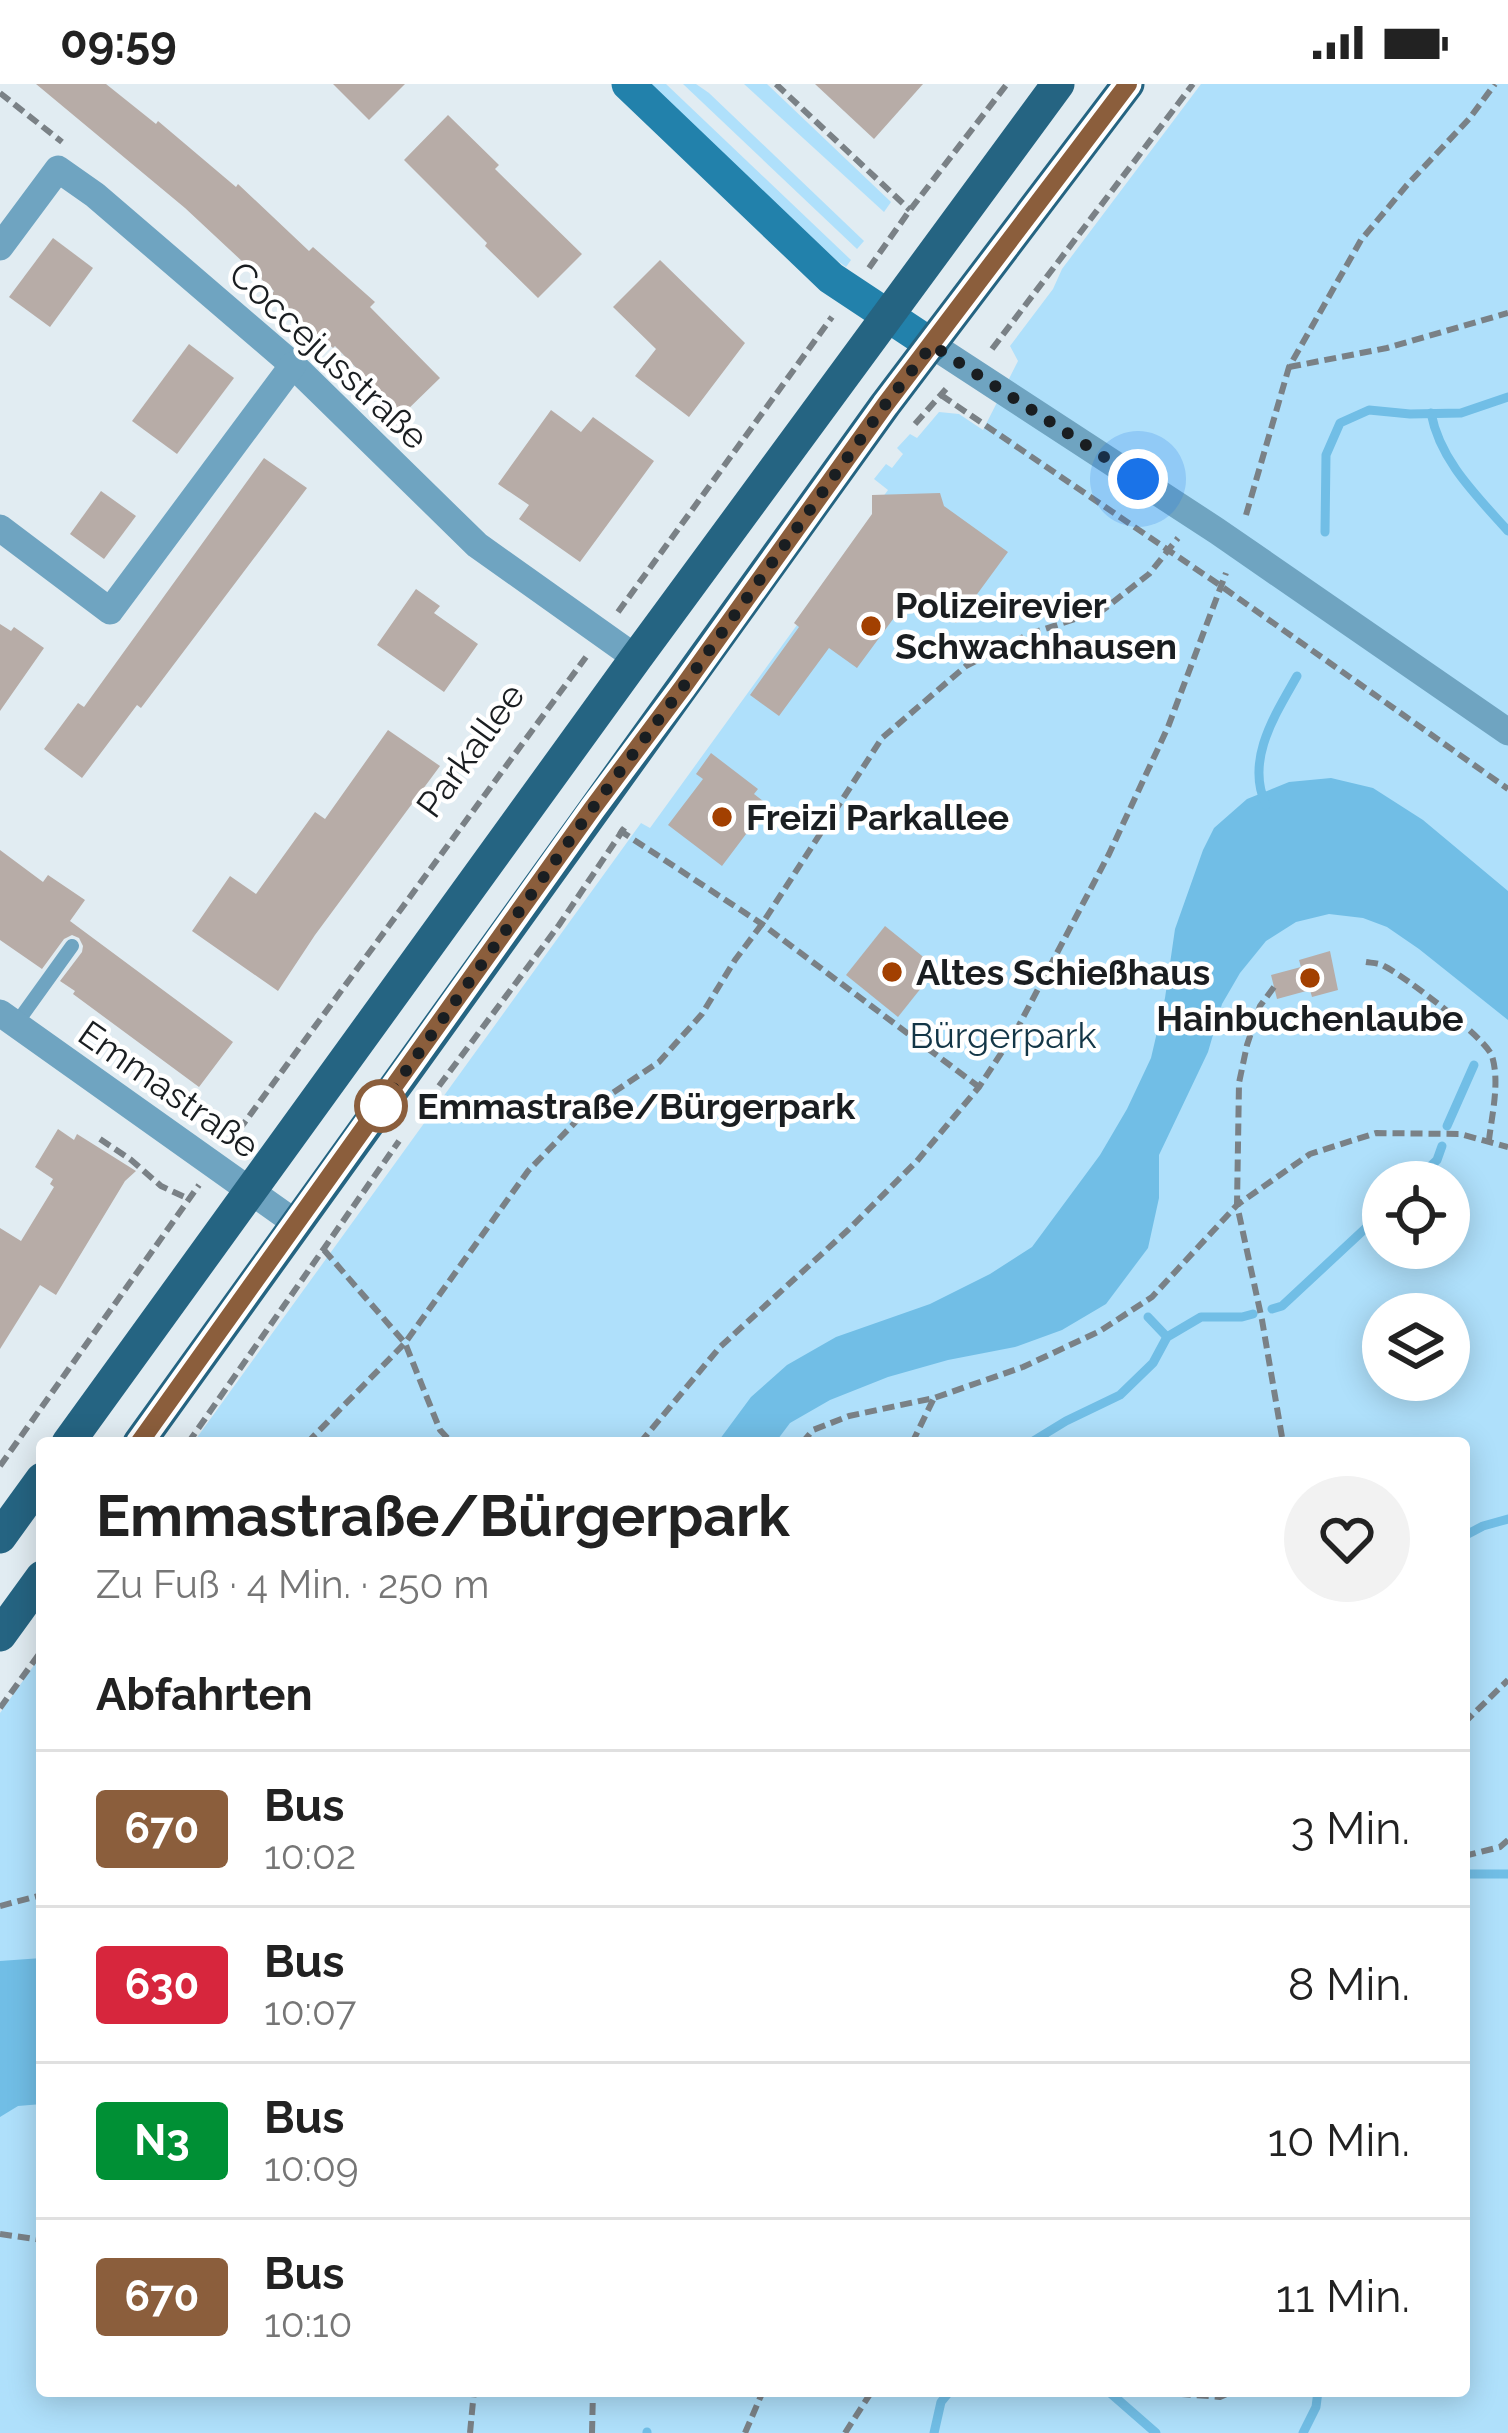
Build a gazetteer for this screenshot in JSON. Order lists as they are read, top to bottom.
{
  "streets": {
    "street": ["Coccejusstraße", "Emmastraße"],
    "path": ["Parkallee"]
  },
  "crossings": [
    ["Coccejusstraße", "Parkallee"],
    ["Parkallee", "Emmastraße"]
  ],
  "parks": ["Bürgerpark"],
  "places": [
    "Polizeirevier Schwachhausen",
    "Freizi Parkallee",
    "Altes Schießhaus",
    "Hainbuchenlaube",
    "Emmastraße/Bürgerpark"
  ],
  "lines": ["bus line 670"],
  "page": {
    "status": "09:59",
    "heading": [
      ["Emmastraße/Bürgerpark", "Zu Fuß · 4 Min. · 250 m"],
      "Abfahrten"
    ],
    "list": [
      {
        "mark": "670",
        "name": "Bus",
        "note": "10:02",
        "value": "3 Min."
      },
      {
        "mark": "630",
        "name": "Bus",
        "note": "10:07",
        "value": "8 Min."
      },
      {
        "mark": "N3",
        "name": "Bus",
        "note": "10:09",
        "value": "10 Min."
      },
      {
        "mark": "670",
        "name": "Bus",
        "note": "10:10",
        "value": "11 Min."
      }
    ]
  }
}
